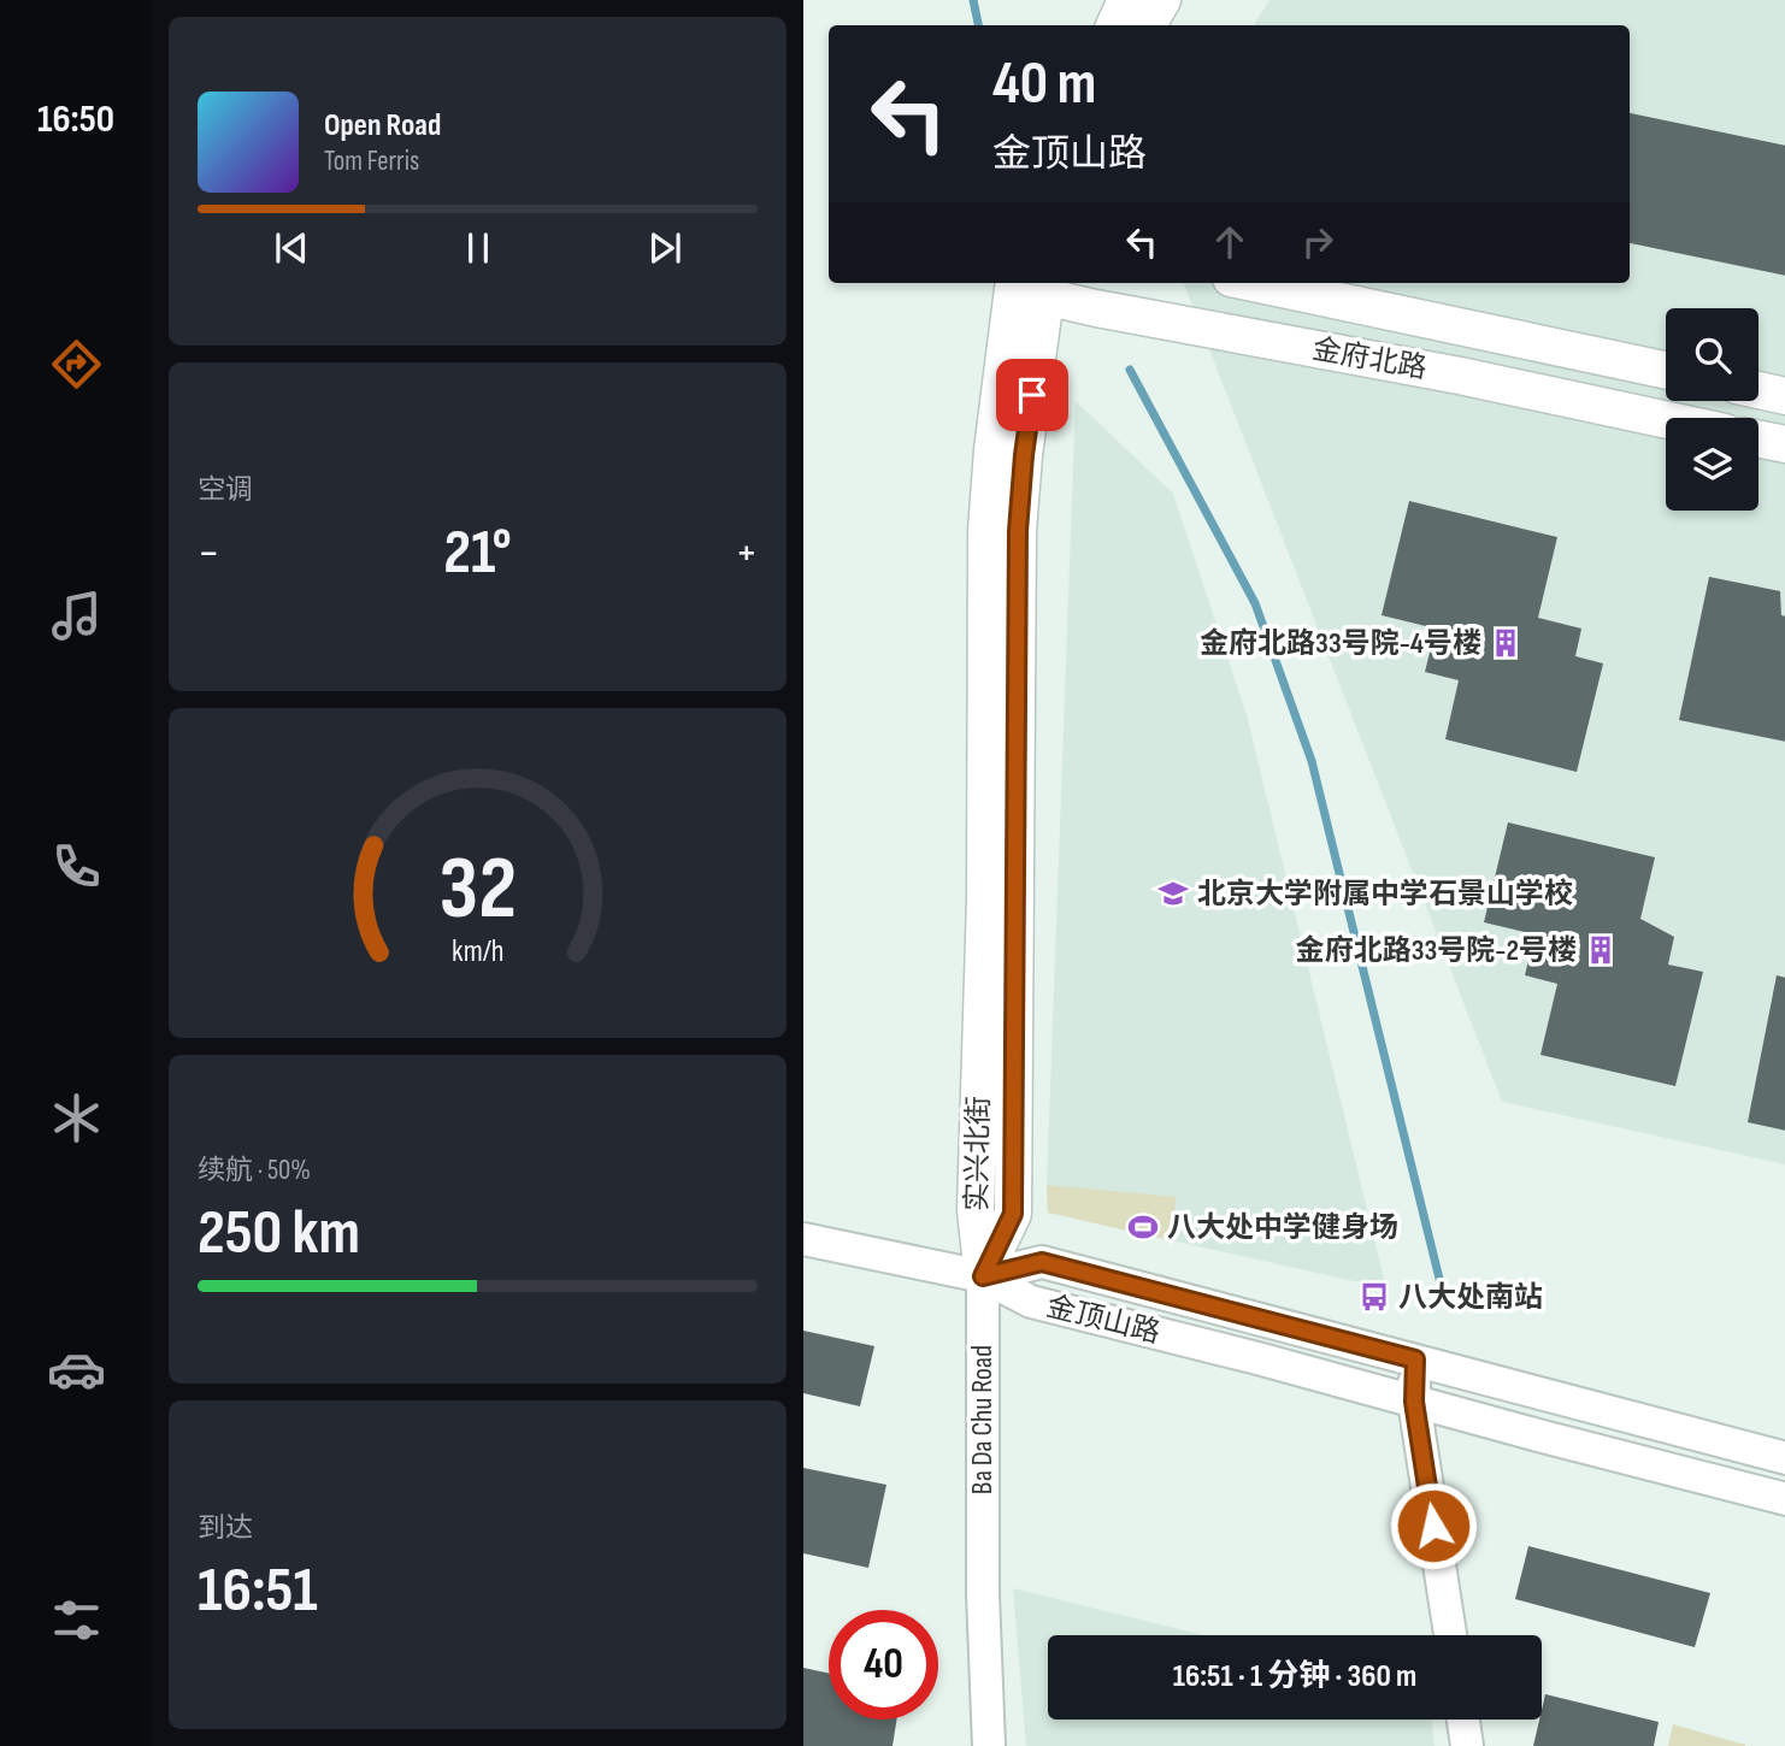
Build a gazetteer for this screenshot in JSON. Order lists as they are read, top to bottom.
{
  "streets": {
    "main road": ["金府北路", "实兴北街"],
    "street": ["金顶山路", "Ba Da Chu Road"]
  },
  "crossings": [
    ["金府北路", "实兴北街"],
    ["实兴北街", "金顶山路"],
    ["实兴北街", "Ba Da Chu Road"],
    ["金顶山路", "Ba Da Chu Road"]
  ],
  "places": {
    "building": ["金府北路33号院-4号楼", "金府北路33号院-2号楼"],
    "school or university": ["北京大学附属中学石景山学校"],
    "sports": ["八大处中学健身场"],
    "bus stop": ["八大处南站"]
  },
  "page": {
    "tabs": "16:50",
    "turn": ["40 m", "金顶山路"],
    "song": ["Open Road", "Tom Ferris"],
    "tile": [
      "空调",
      ["续航 · 50%", "250 km"],
      ["到达", "16:51"]
    ],
    "heat": ["−", "21°", "+"],
    "limit": "40",
    "trip": "16:51 · 1 分钟 · 360 m",
    "gauge": ["32", "km/h"]
  }
}
